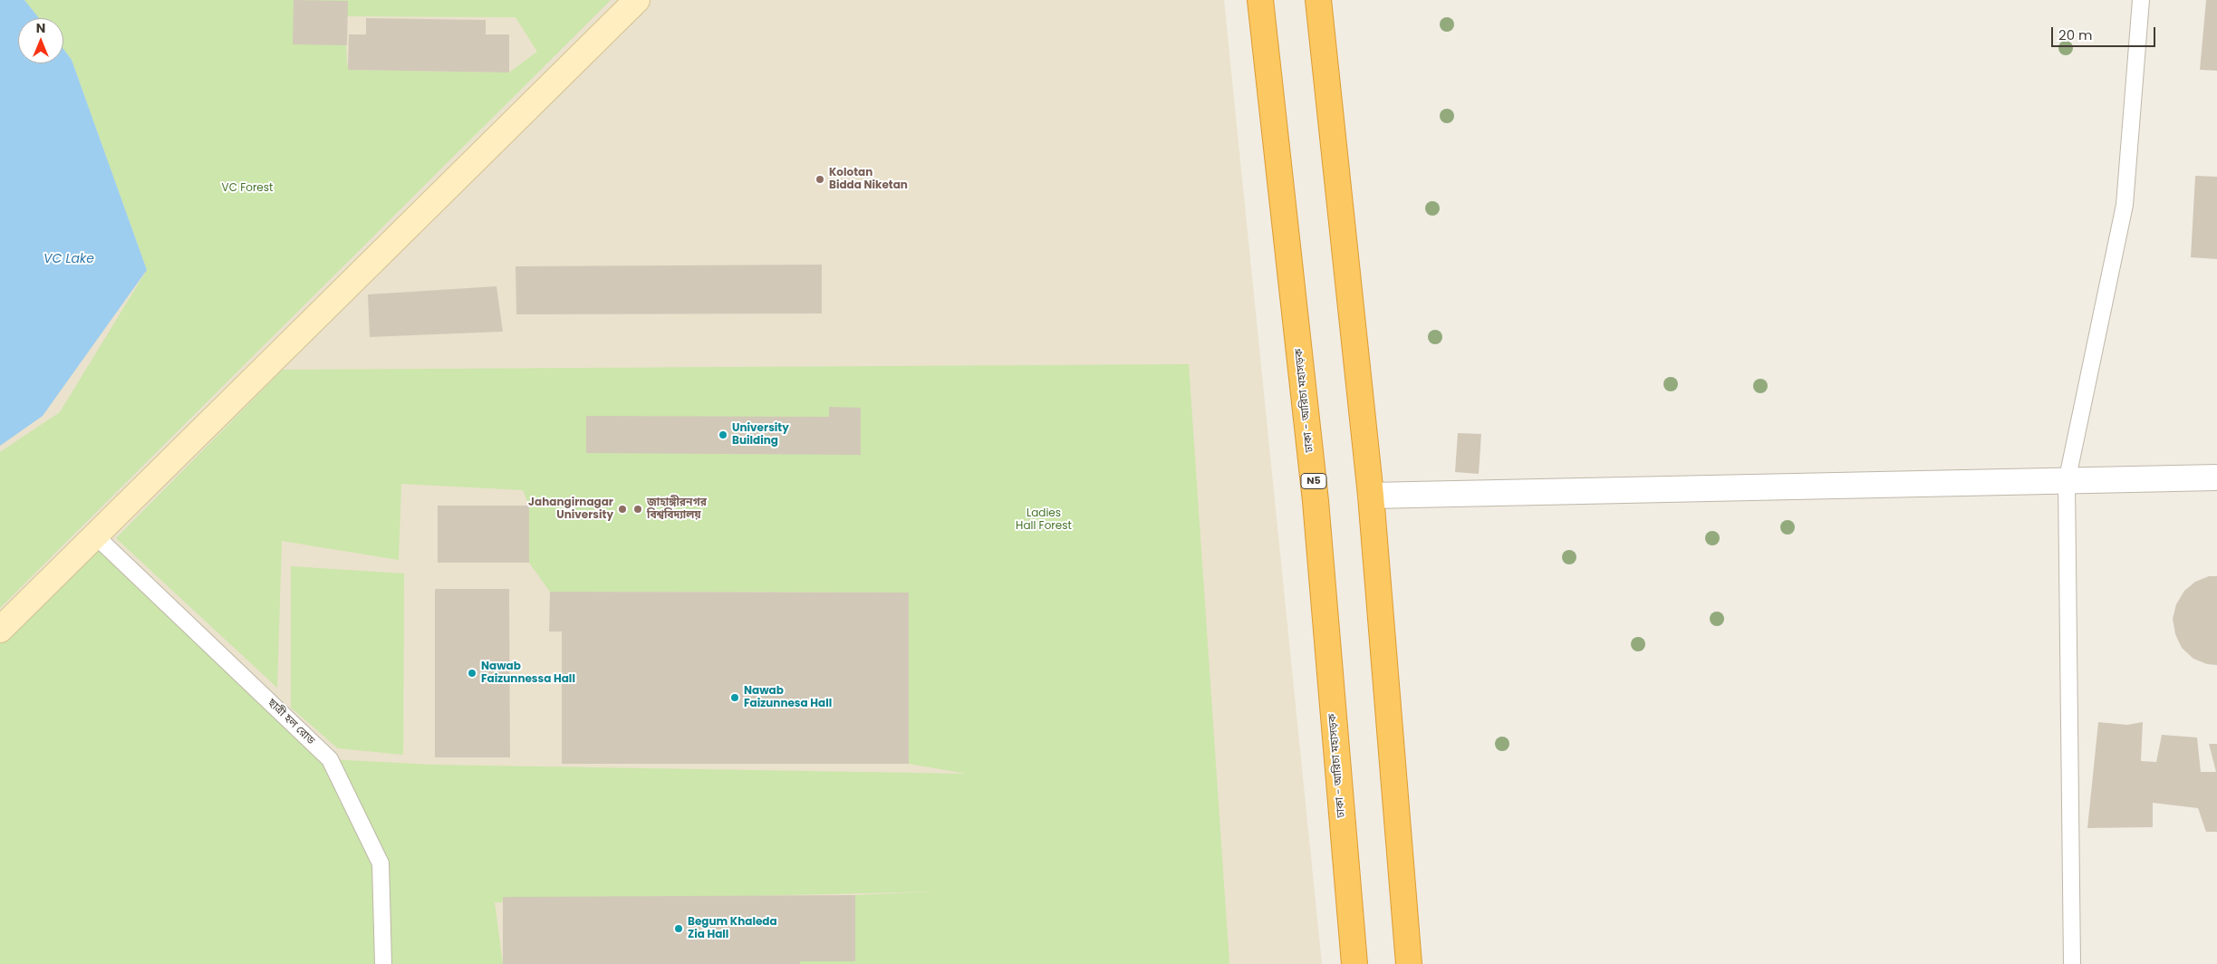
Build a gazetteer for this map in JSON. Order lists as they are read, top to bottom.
{
  "streets": {
    "highway": ["ঢাকা - আরিচা মহাসড়ক", "N5"],
    "lane": ["ছাত্রী হল রোড"]
  },
  "water": ["VC Lake"],
  "parks": ["VC Forest", "Ladies Hall Forest"],
  "places": [
    "Kolotan Bidda Niketan",
    "University Building",
    "Jahangirnagar University",
    "জাহাঙ্গীরনগর বিশ্ববিদ্যালয়",
    "Nawab Faizunnessa Hall",
    "Nawab Faizunnesa Hall",
    "Begum Khaleda Zia Hall"
  ],
  "scale_bar": "20 m",
  "north": "top"
}
